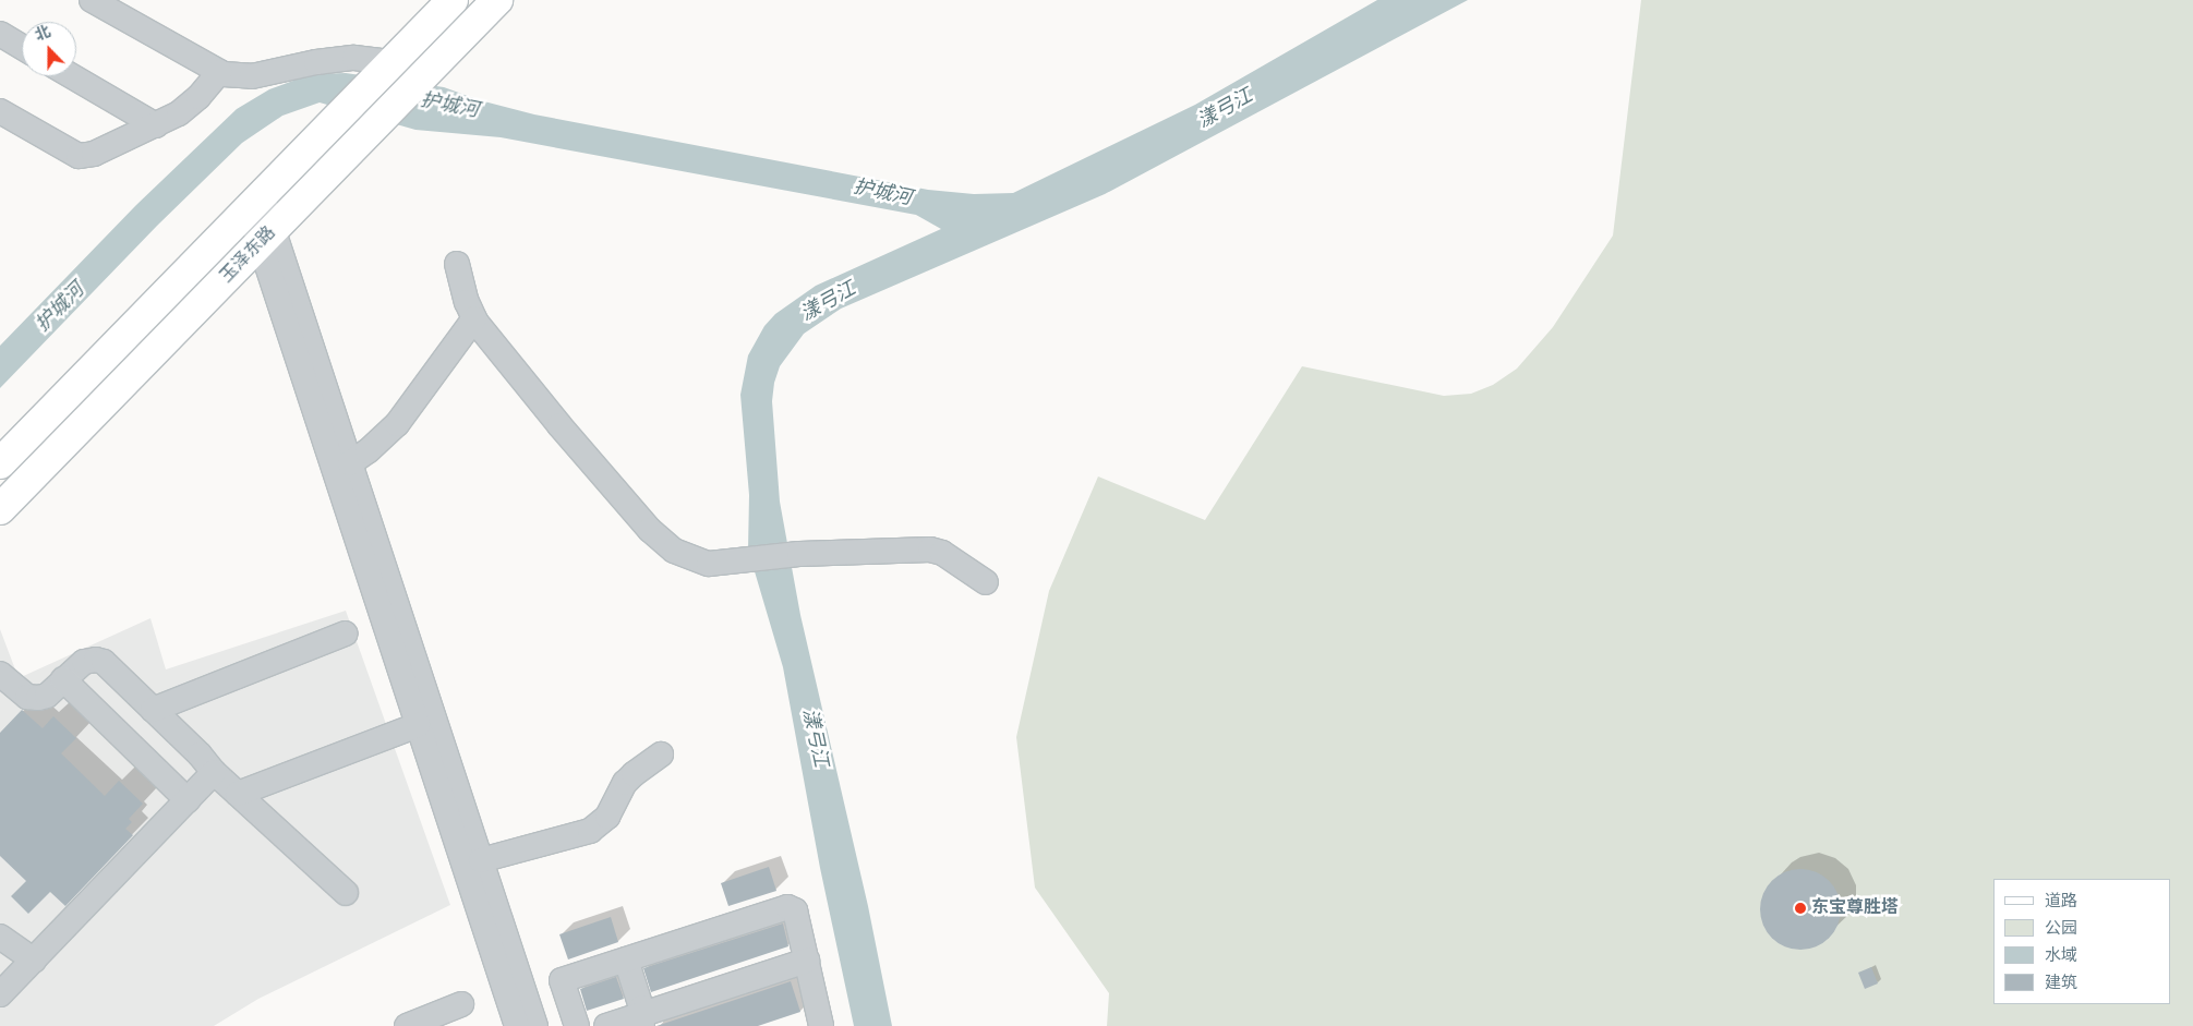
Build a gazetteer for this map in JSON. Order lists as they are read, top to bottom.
{
  "streets": {
    "main road": ["玉泽东路"]
  },
  "water": ["护城河", "漾弓江"],
  "places": ["东宝尊胜塔"],
  "legend": [
    "道路",
    "公园",
    "水域",
    "建筑"
  ],
  "north": "top"
}
